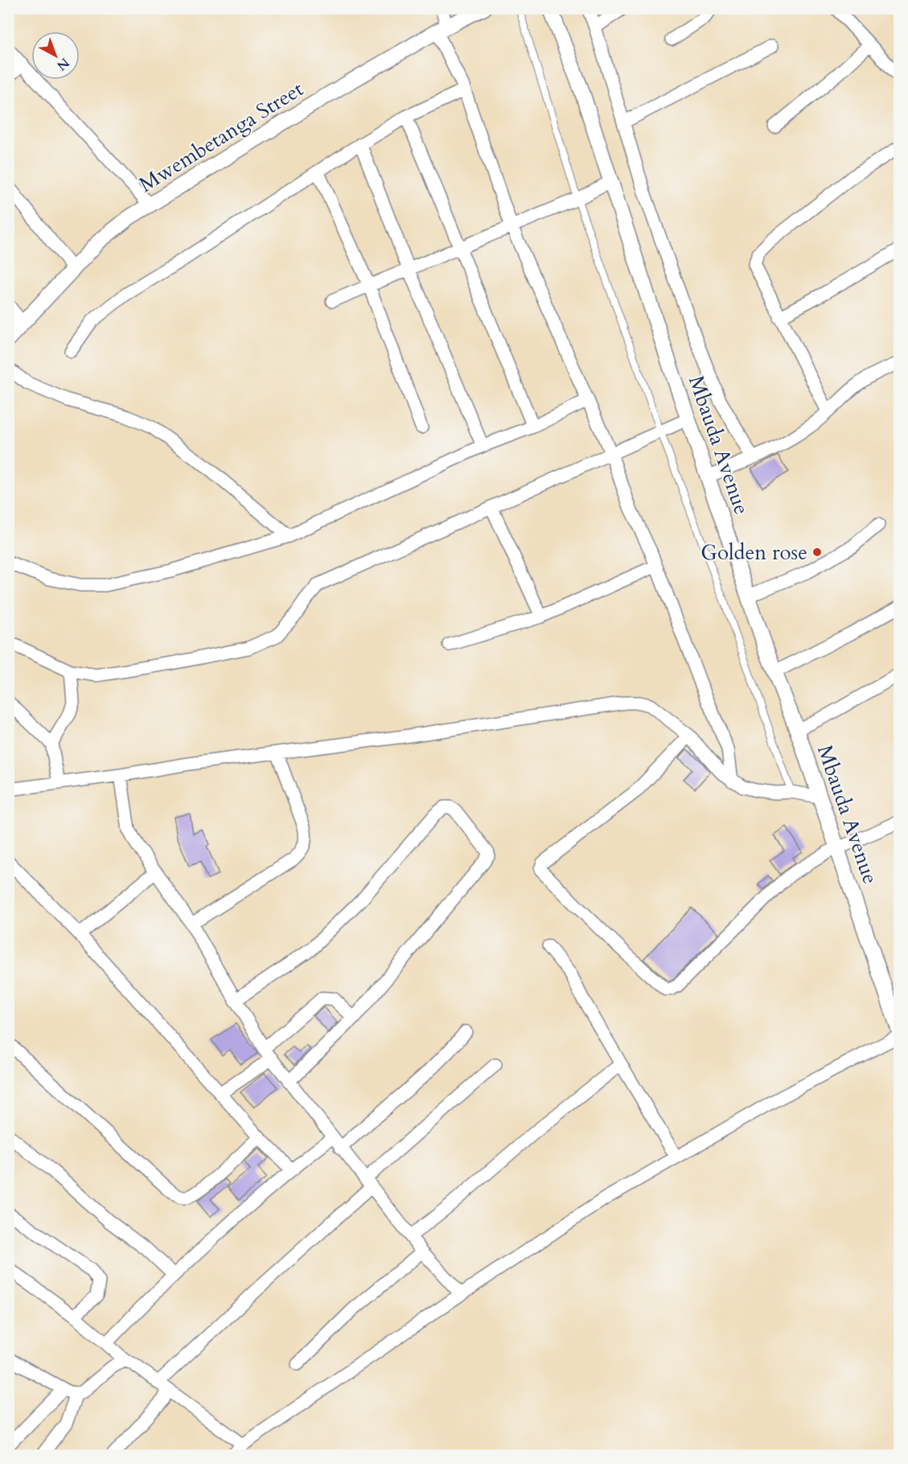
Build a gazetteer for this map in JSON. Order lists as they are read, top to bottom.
{
  "streets": {
    "street": ["Mwembetanga Street", "Mbauda Avenue"]
  },
  "places": ["Golden rose"],
  "north": "bottom right"
}
